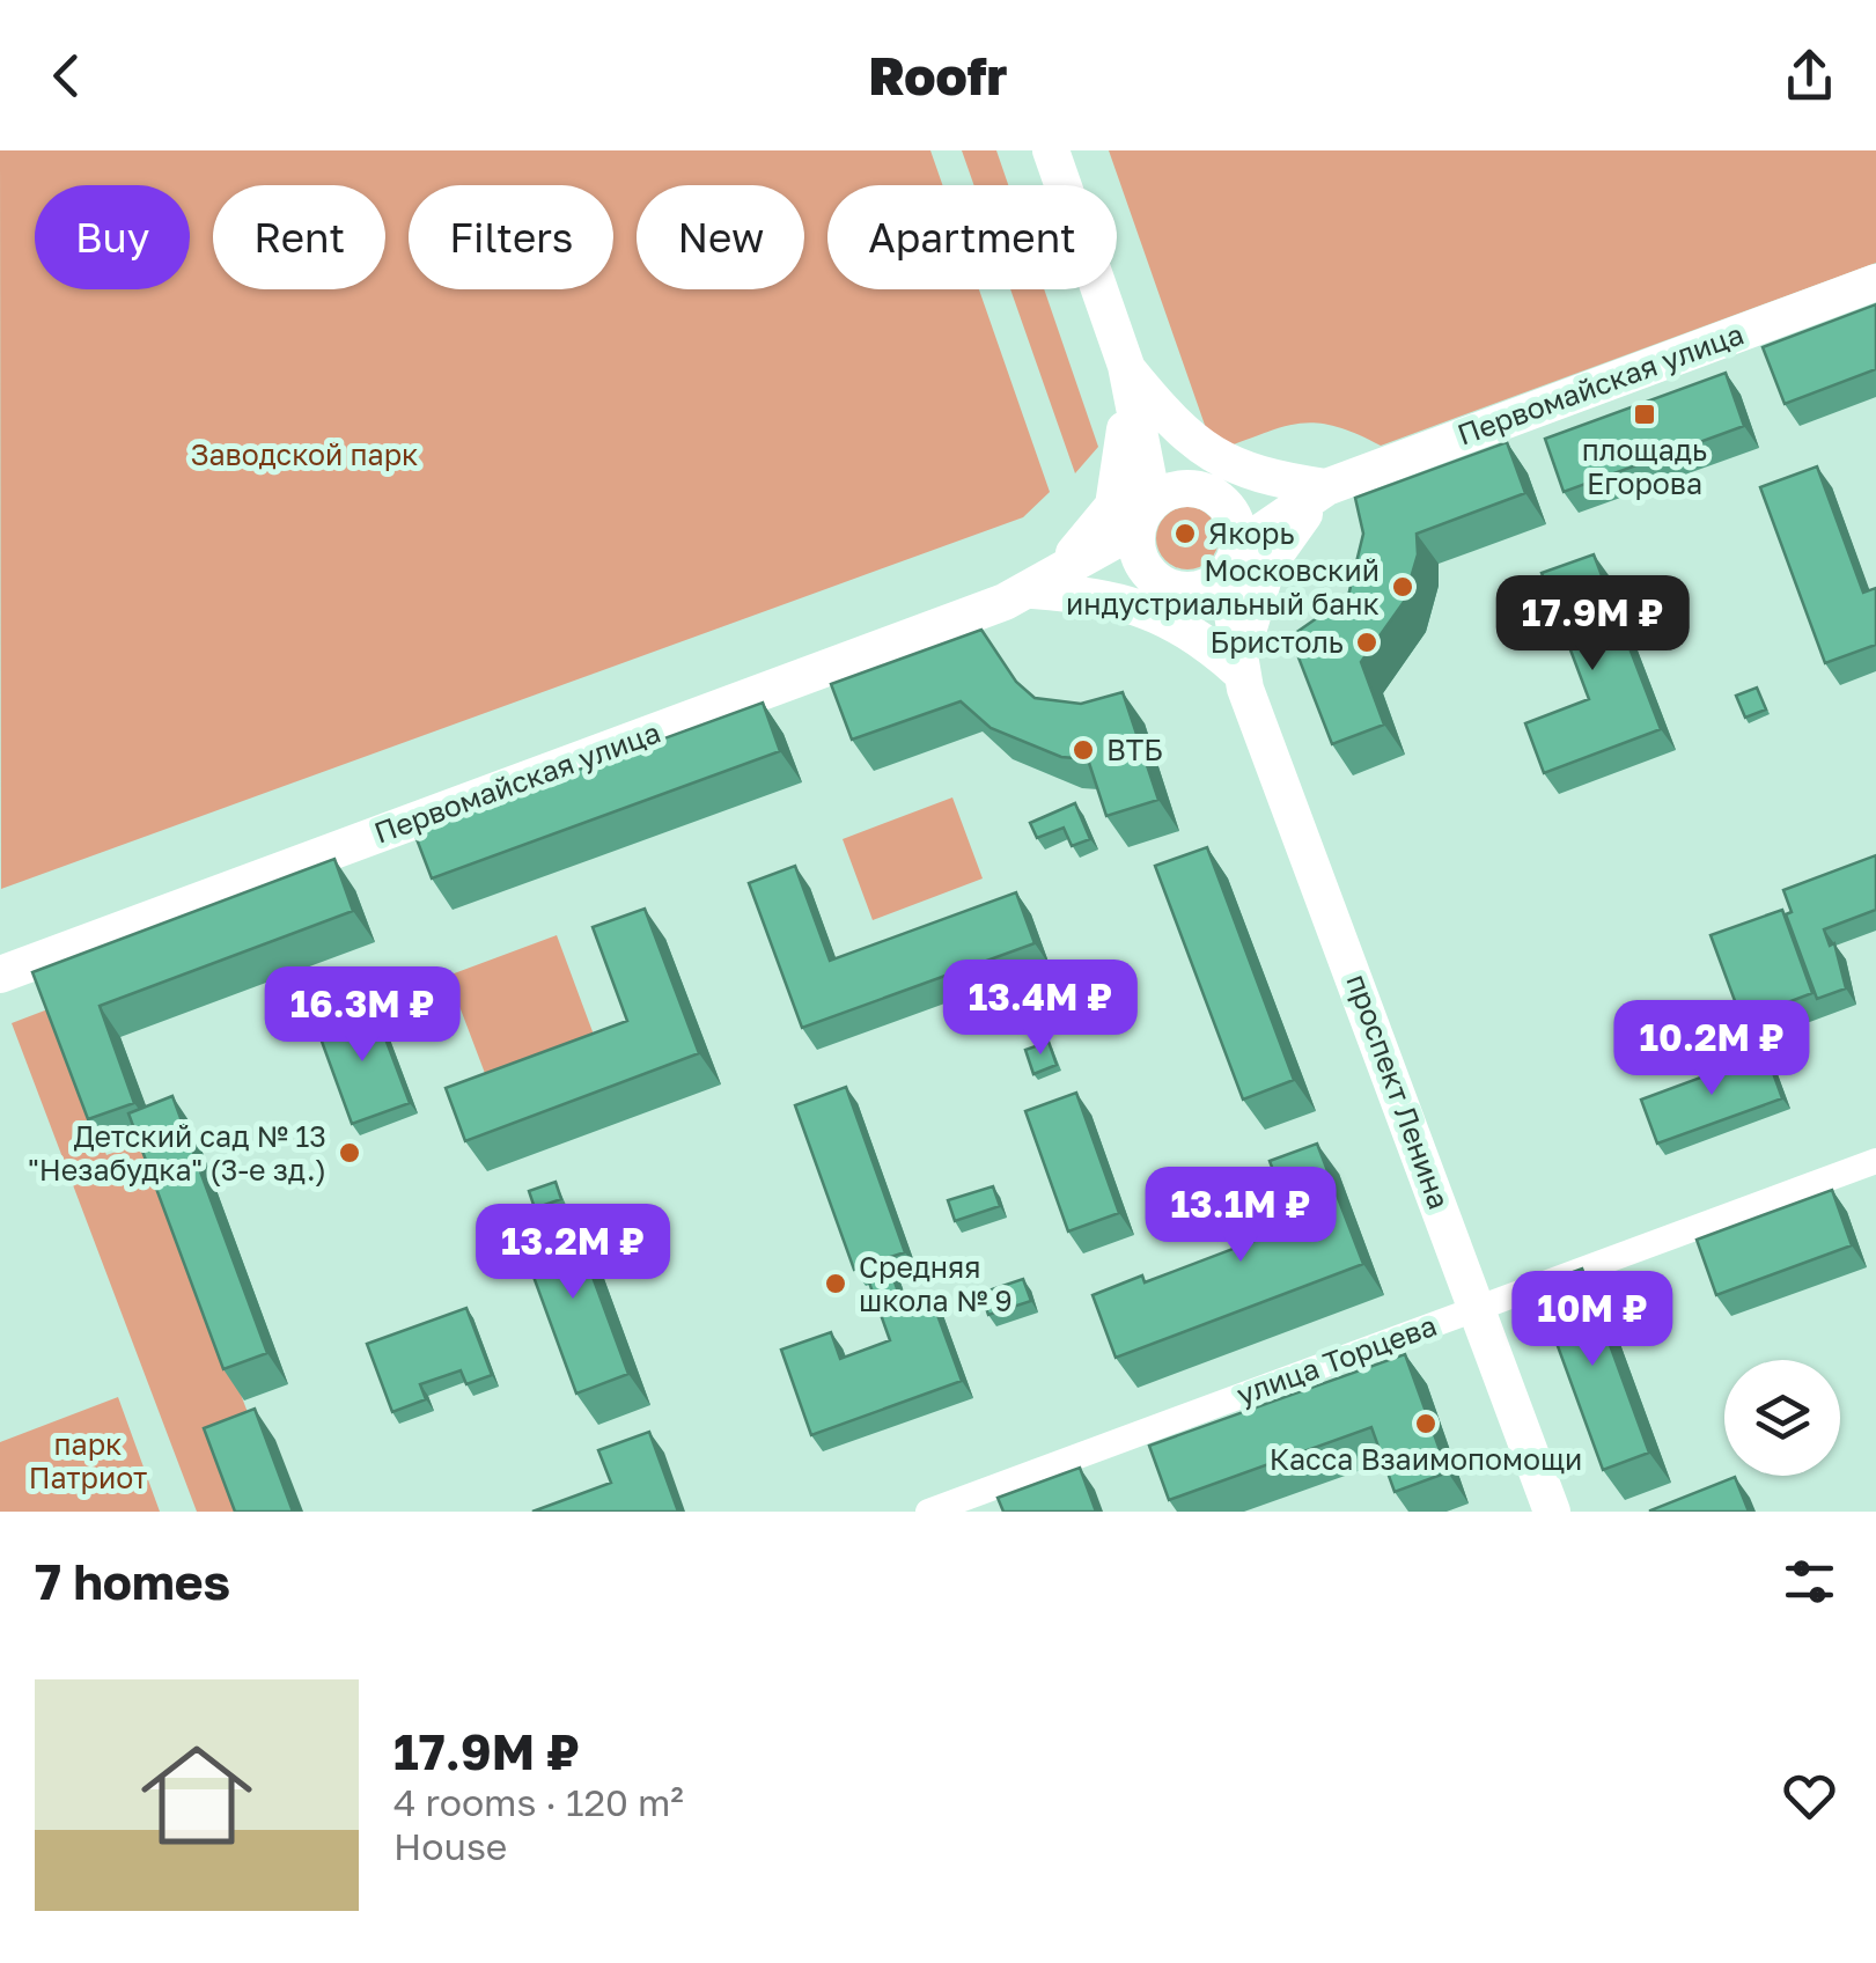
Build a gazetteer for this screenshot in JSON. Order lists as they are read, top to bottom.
{
  "streets": {
    "street": ["Первомайская улица", "проспект Ленина", "улица Торцева"]
  },
  "crossings": [
    ["проспект Ленина", "улица Торцева"]
  ],
  "parks": ["Заводской парк", "парк Патриот"],
  "places": {
    "transit": ["площадь Егорова"],
    "other": [
      "Якорь",
      "Московский индустриальный банк",
      "Бристоль",
      "ВТБ",
      "Детский сад № 13 \"Незабудка\" (3-е зд.)",
      "Средняя школа № 9",
      "Касса Взаимопомощи"
    ]
  },
  "page": {
    "header": "Roofr",
    "chip": [
      "Buy",
      "Rent",
      "Filters",
      "New",
      "Apartment"
    ],
    "price": [
      "17.9M ₽",
      "13.4M ₽",
      "16.3M ₽",
      "10.2M ₽",
      "13.1M ₽",
      "13.2M ₽",
      "10M ₽"
    ],
    "heading": "7 homes",
    "list": [
      {
        "name": "17.9M ₽",
        "note": "4 rooms · 120 m² · House"
      }
    ]
  }
}
